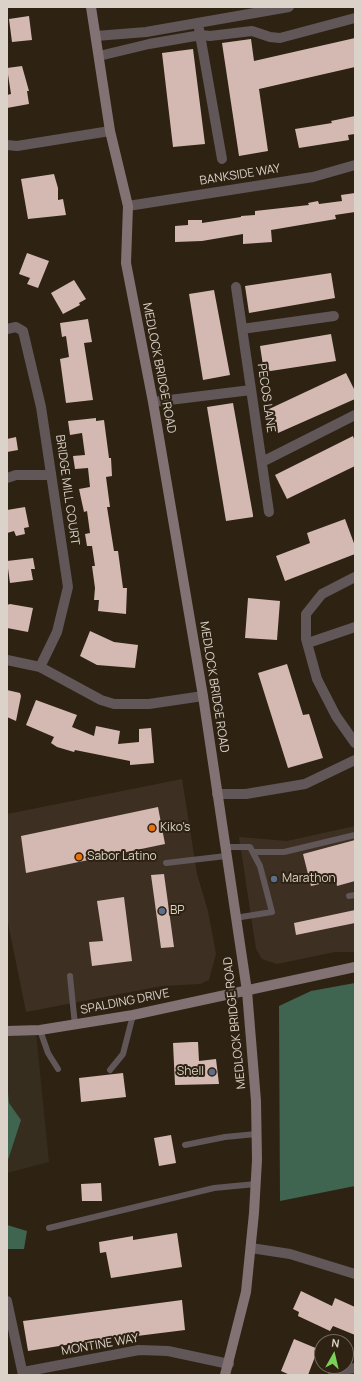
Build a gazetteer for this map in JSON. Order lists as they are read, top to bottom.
{
  "streets": {
    "main road": ["MEDLOCK BRIDGE ROAD", "SPALDING DRIVE"],
    "street": [
      "BANKSIDE WAY",
      "PECOS LANE",
      "BRIDGE MILL COURT",
      "MONTINE WAY"
    ]
  },
  "crossings": [
    ["BANKSIDE WAY", "MEDLOCK BRIDGE ROAD"],
    ["MEDLOCK BRIDGE ROAD", "SPALDING DRIVE"],
    ["MEDLOCK BRIDGE ROAD", "MONTINE WAY"]
  ],
  "places": [
    "Kiko's",
    "Sabor Latino",
    "Marathon",
    "BP",
    "Shell"
  ],
  "north": "top"
}
